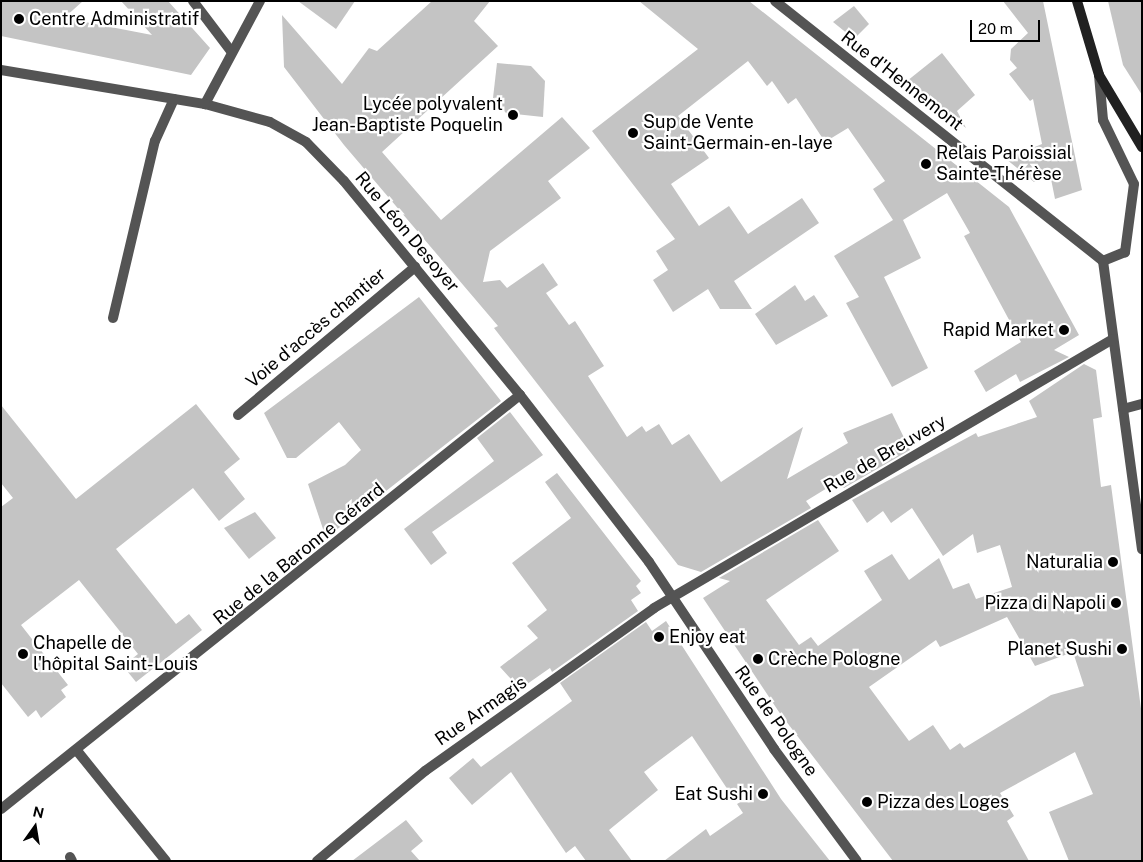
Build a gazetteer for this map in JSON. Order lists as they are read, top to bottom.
{
  "streets": {
    "street": [
      "Rue d'Hennemont",
      "Rue Léon Desoyer",
      "Voie d'accès chantier",
      "Rue de Breuvery",
      "Rue de la Baronne Gérard",
      "Rue Armagis",
      "Rue de Pologne"
    ]
  },
  "crossings": [
    ["Rue Léon Desoyer", "Voie d'accès chantier"],
    ["Rue Léon Desoyer", "Rue de Breuvery"],
    ["Rue Léon Desoyer", "Rue de la Baronne Gérard"],
    ["Rue Léon Desoyer", "Rue Armagis"],
    ["Rue Léon Desoyer", "Rue de Pologne"],
    ["Rue de Breuvery", "Rue Armagis"],
    ["Rue de Breuvery", "Rue de Pologne"],
    ["Rue Armagis", "Rue de Pologne"]
  ],
  "places": [
    "Centre Administratif",
    "Lycée polyvalent Jean-Baptiste Poquelin",
    "Sup de Vente Saint-Germain-en-laye",
    "Relais Paroissial Sainte-Thérèse",
    "Rapid Market",
    "Naturalia",
    "Pizza di Napoli",
    "Enjoy eat",
    "Planet Sushi",
    "Chapelle de l'hôpital Saint-Louis",
    "Crèche Pologne",
    "Eat Sushi",
    "Pizza des Loges"
  ],
  "scale_bar": "20 m",
  "north": "top"
}
